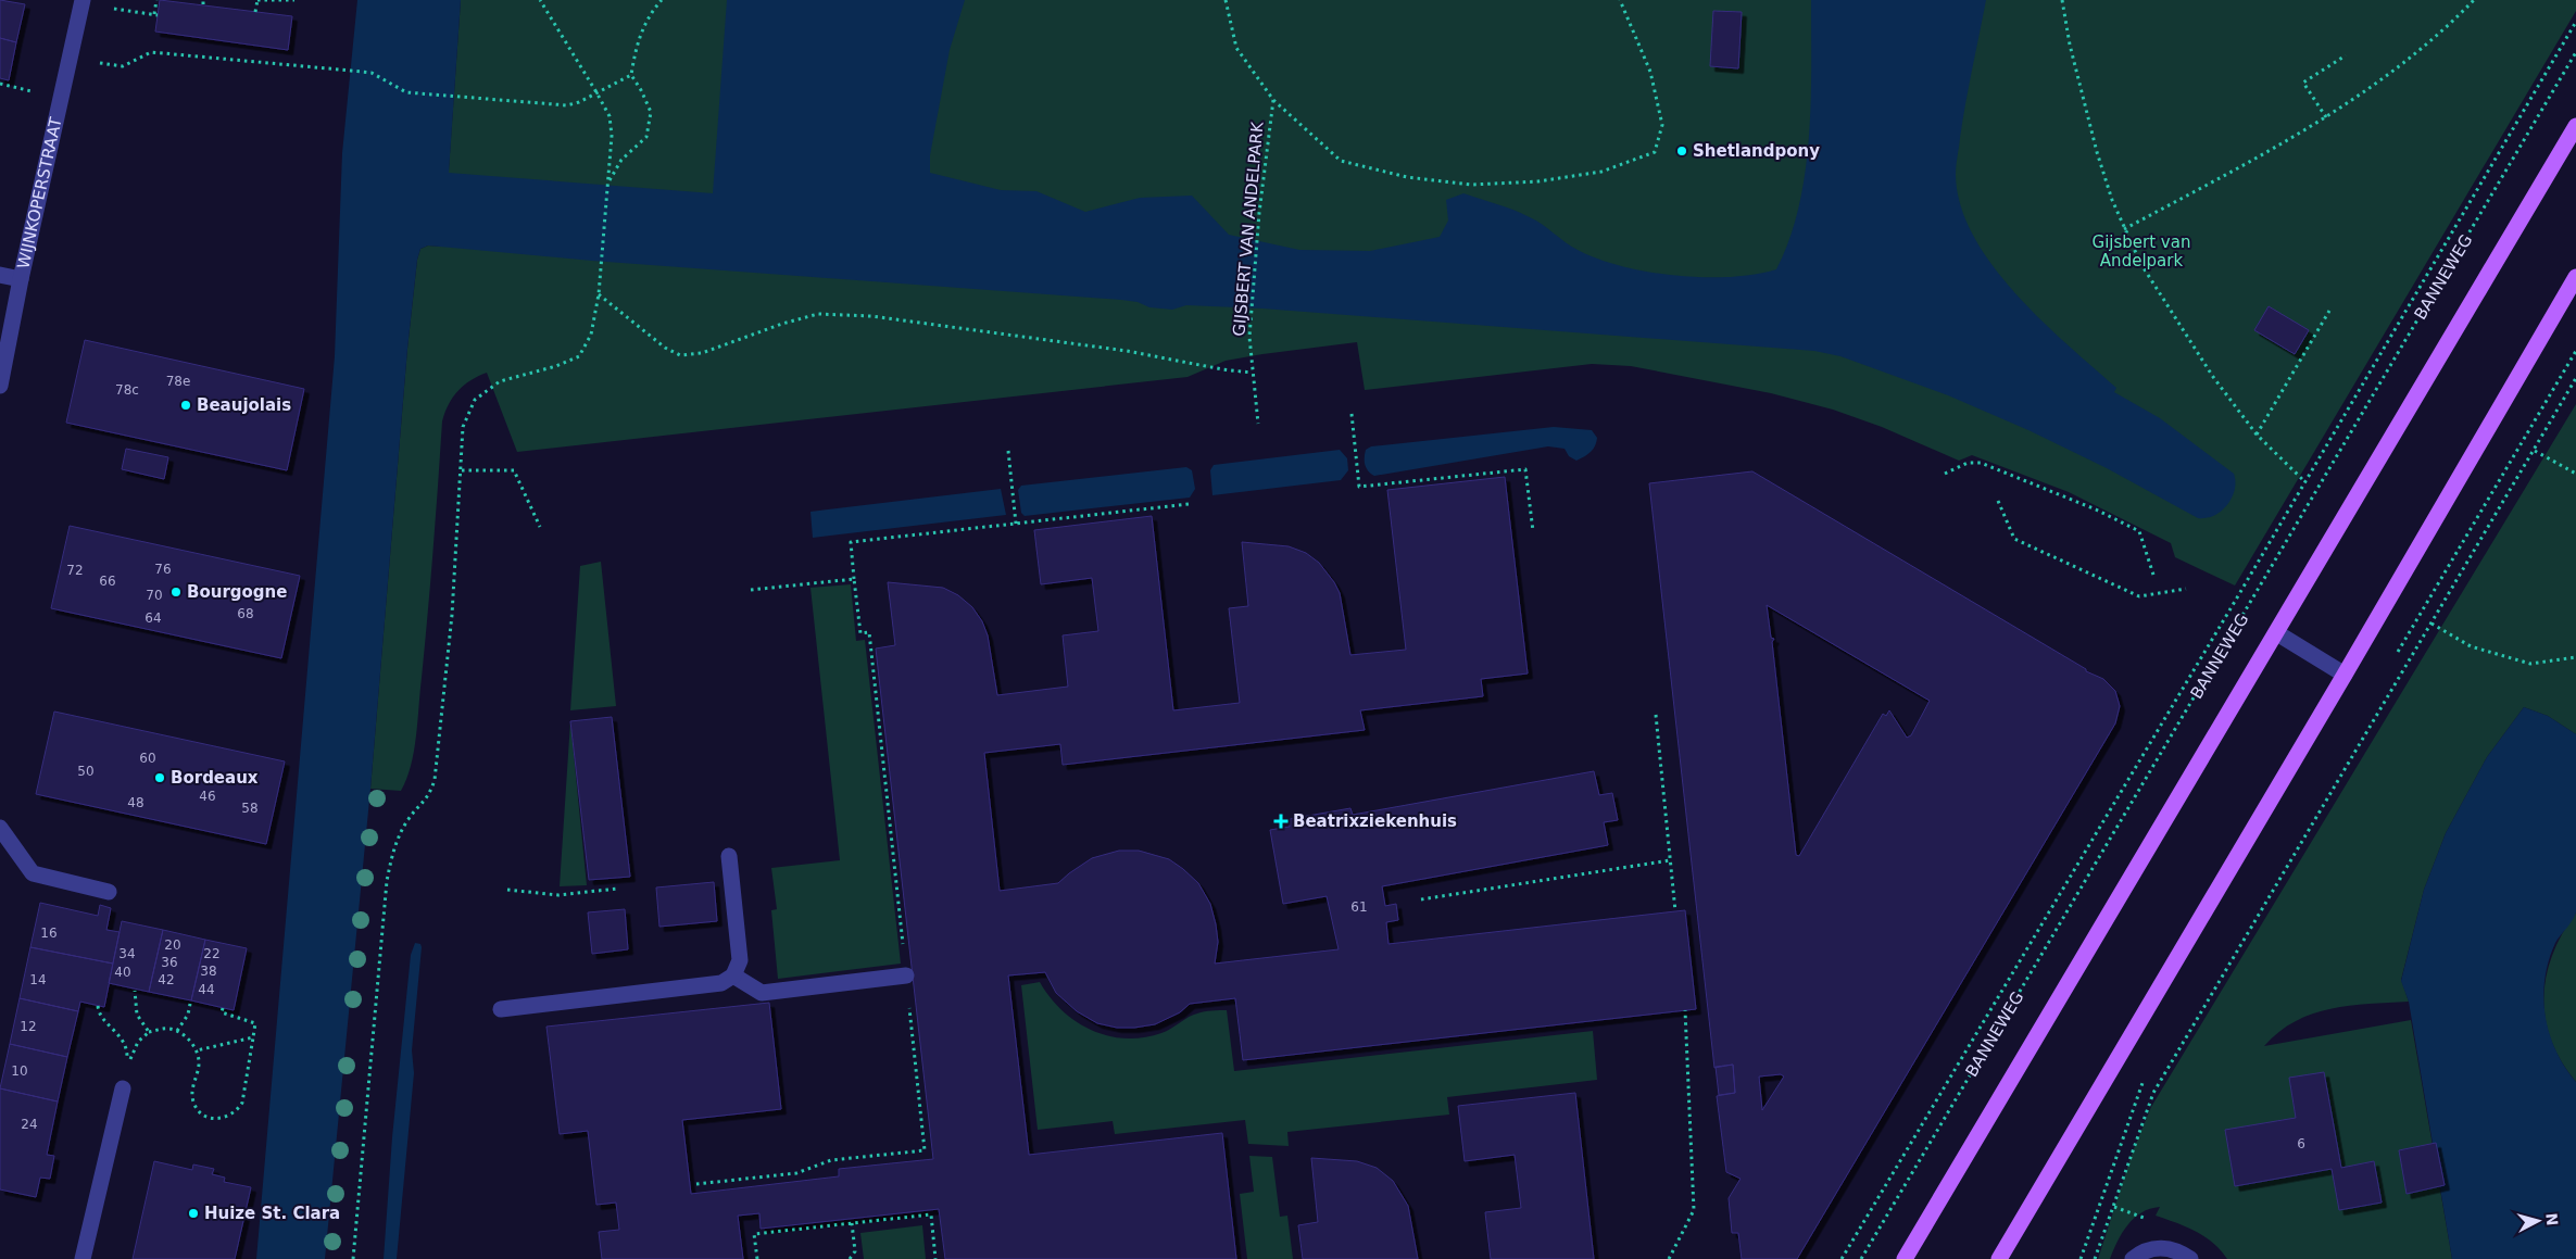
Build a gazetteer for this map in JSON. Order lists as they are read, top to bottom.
{
  "streets": {
    "street": ["WIJNKOPERSTRAAT"],
    "path": ["GIJSBERT VAN ANDELPARK", "BANNEWEG"]
  },
  "parks": ["Gijsbert van Andelpark"],
  "places": {
    "other": [
      "Shetlandpony",
      "Beaujolais",
      "Bourgogne",
      "Bordeaux",
      "Huize St. Clara"
    ],
    "health": ["Beatrixziekenhuis"]
  },
  "house_numbers": [
    "78e",
    "78c",
    "76",
    "72",
    "66",
    "70",
    "68",
    "64",
    "60",
    "50",
    "46",
    "48",
    "58",
    "61",
    "16",
    "20",
    "34",
    "22",
    "36",
    "38",
    "40",
    "14",
    "42",
    "44",
    "12",
    "10",
    "24",
    "6"
  ],
  "north": "right"
}
